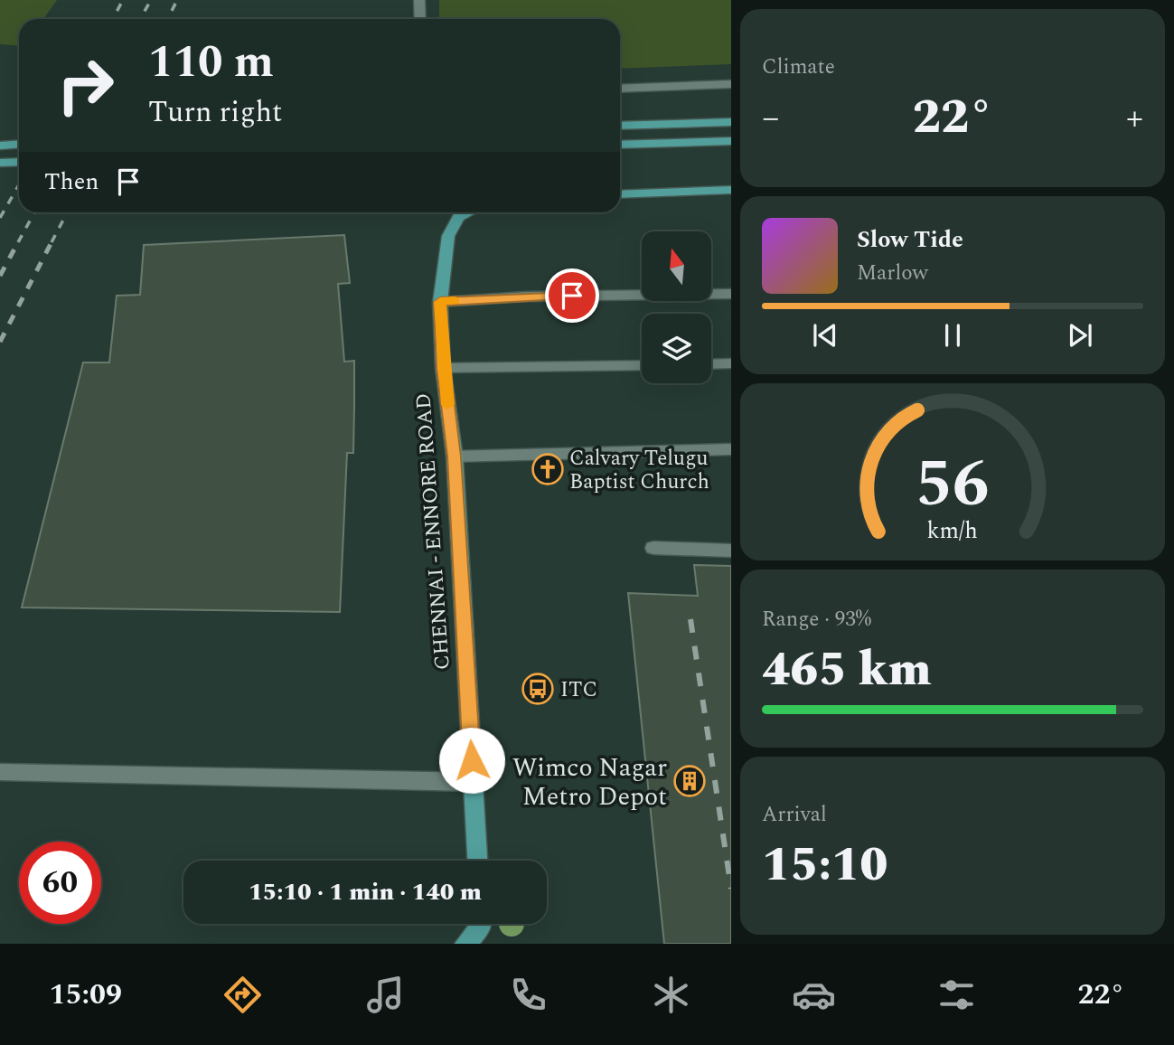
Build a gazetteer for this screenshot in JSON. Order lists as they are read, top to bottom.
{
  "streets": {
    "main road": ["CHENNAI - ENNORE ROAD"]
  },
  "places": {
    "church": ["Calvary Telugu Baptist Church"],
    "bus stop": ["ITC"],
    "building": ["Wimco Nagar Metro Depot"]
  },
  "north": "top",
  "page": {
    "tile": [
      "Climate",
      ["Range · 93%", "465 km"],
      ["Arrival", "15:10"]
    ],
    "turn": ["110 m", "Turn right"],
    "heat": ["−", "22°", "+"],
    "then": "Then",
    "song": ["Slow Tide", "Marlow"],
    "limit": "60",
    "trip": "15:10 · 1 min · 140 m",
    "tabs": ["15:09", "22°"],
    "gauge": ["56", "km/h"]
  }
}
